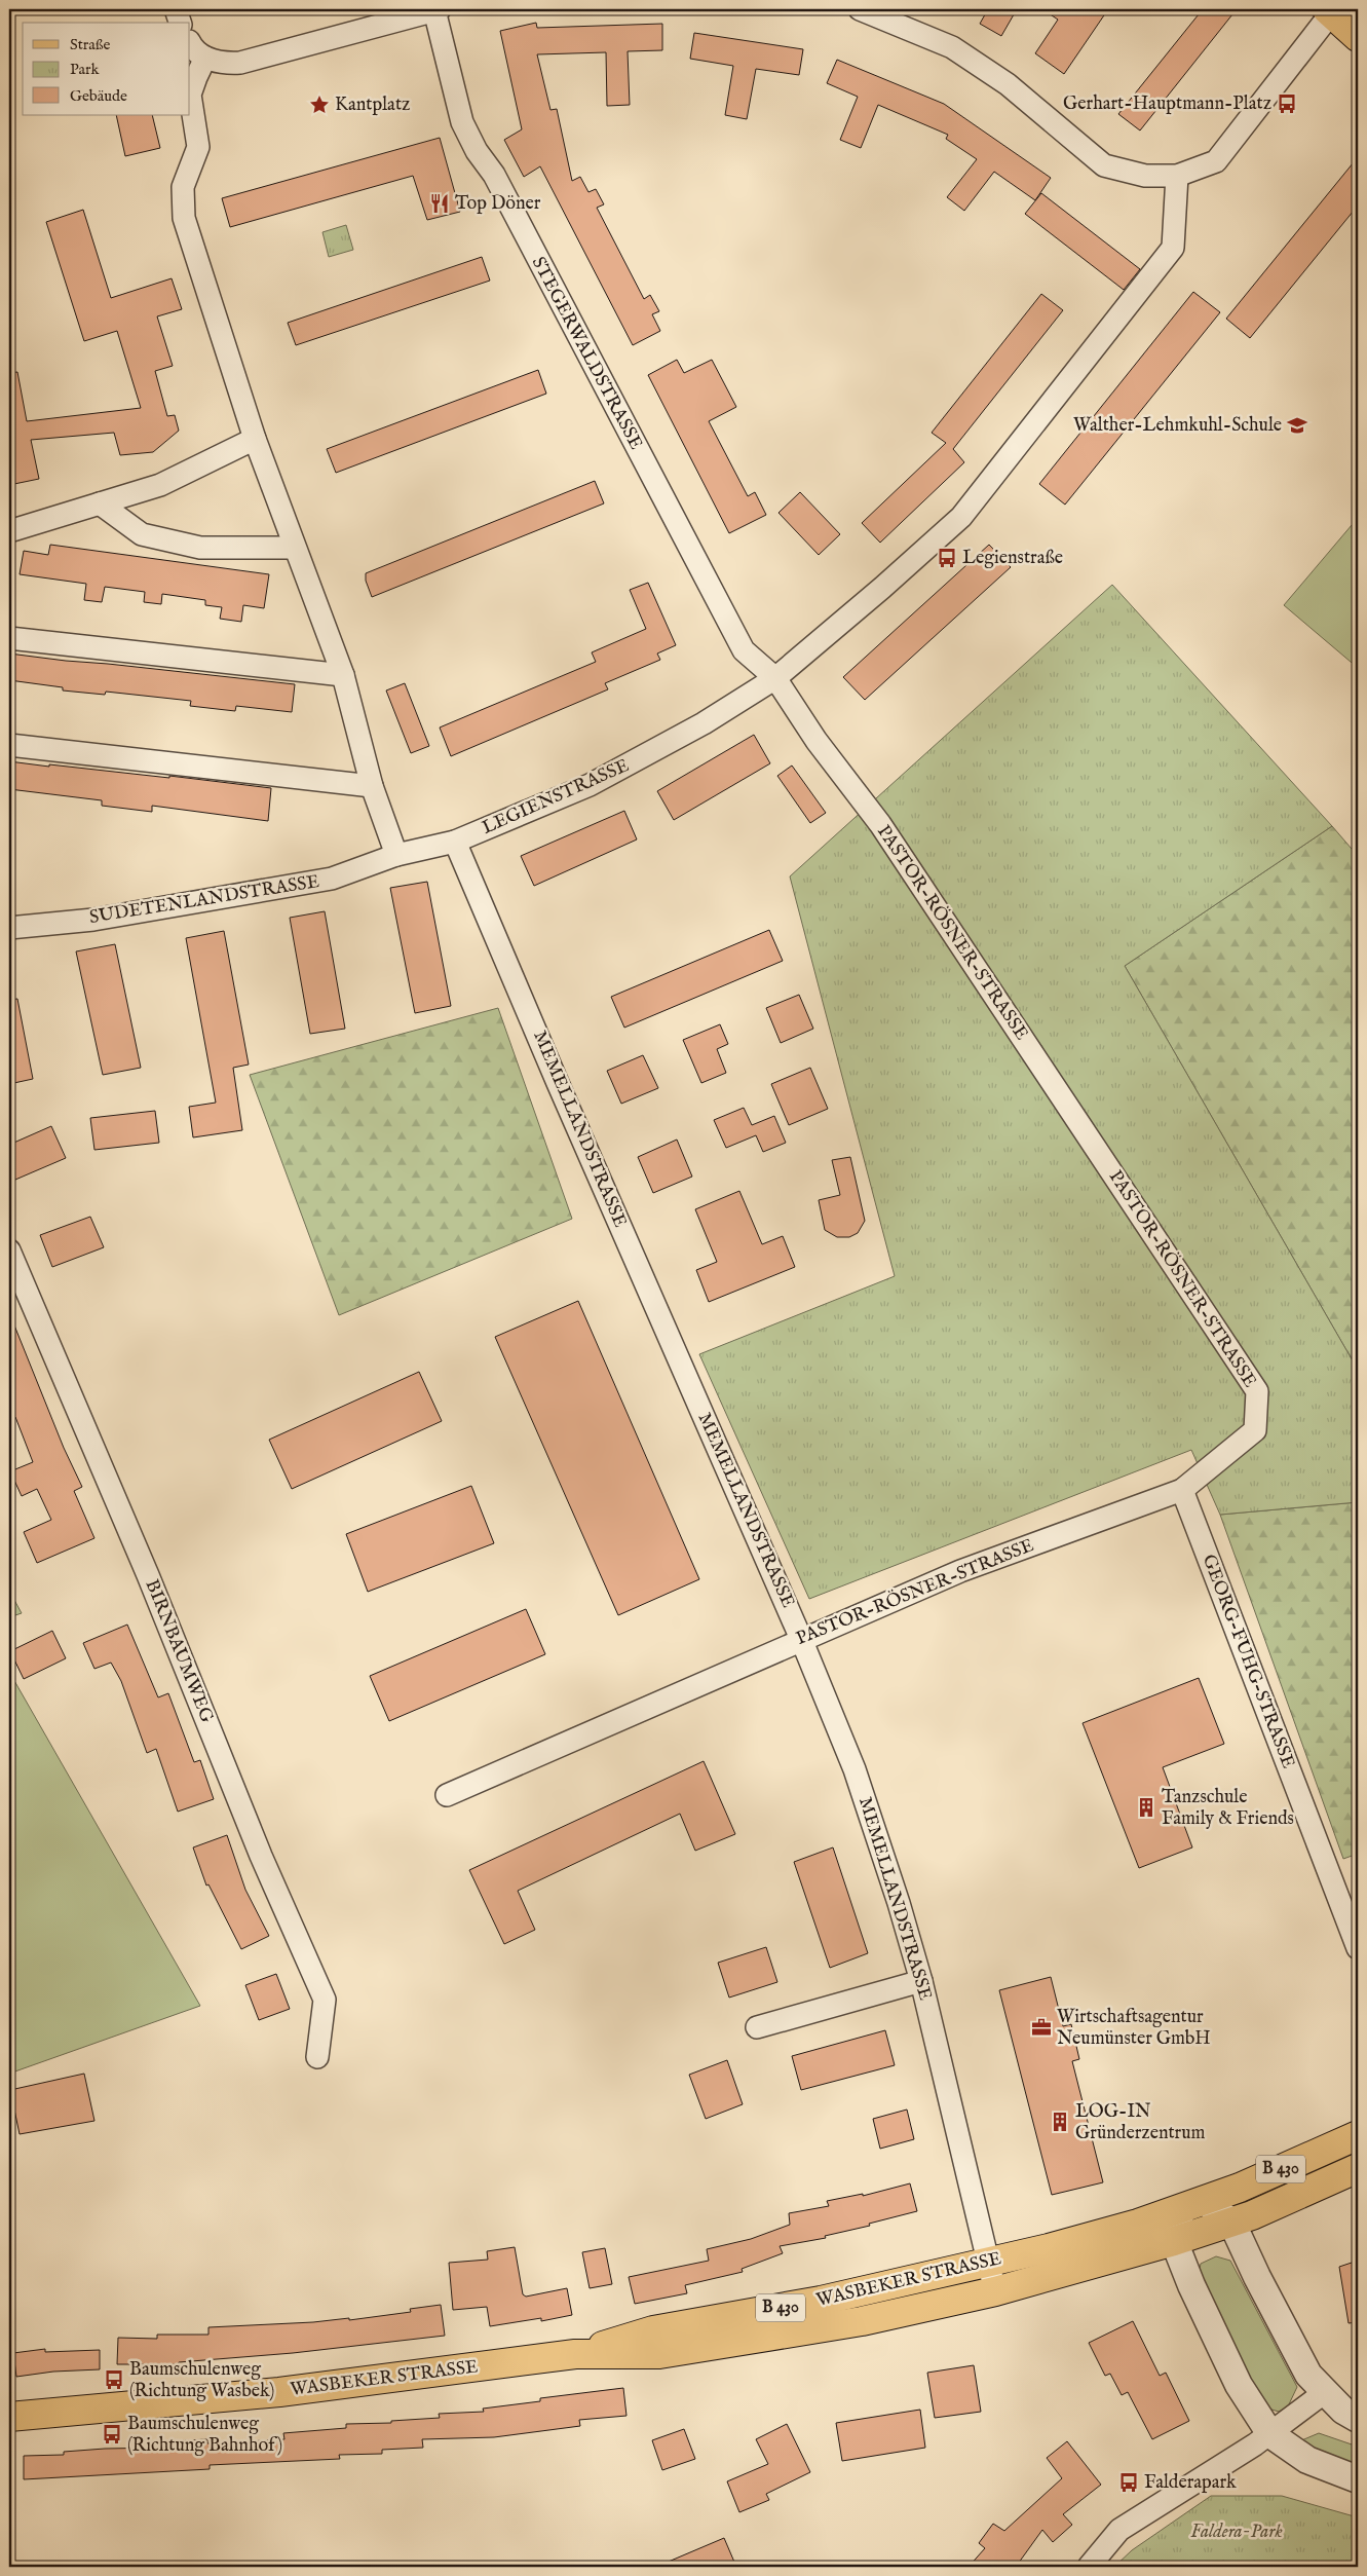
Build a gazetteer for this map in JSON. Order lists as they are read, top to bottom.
{
  "streets": {
    "main road": ["B 430", "WASBEKER STRASSE"],
    "street": [
      "STEGERWALDSTRASSE",
      "LEGIENSTRASSE",
      "SUDETENLANDSTRASSE",
      "PASTOR-RÖSNER-STRASSE",
      "MEMELLANDSTRASSE",
      "BIRNBAUMWEG",
      "GEORG-FUHG-STRASSE"
    ]
  },
  "crossings": [
    ["STEGERWALDSTRASSE", "LEGIENSTRASSE"],
    ["STEGERWALDSTRASSE", "PASTOR-RÖSNER-STRASSE"],
    ["LEGIENSTRASSE", "SUDETENLANDSTRASSE"],
    ["LEGIENSTRASSE", "PASTOR-RÖSNER-STRASSE"],
    ["LEGIENSTRASSE", "MEMELLANDSTRASSE"],
    ["SUDETENLANDSTRASSE", "MEMELLANDSTRASSE"],
    ["PASTOR-RÖSNER-STRASSE", "MEMELLANDSTRASSE"],
    ["PASTOR-RÖSNER-STRASSE", "GEORG-FUHG-STRASSE"],
    ["MEMELLANDSTRASSE", "WASBEKER STRASSE"],
    ["B 430", "WASBEKER STRASSE"]
  ],
  "parks": ["Faldera-Park"],
  "places": {
    "bus stop": [
      "Gerhart-Hauptmann-Platz",
      "Legienstraße",
      "Baumschulenweg (Richtung Wasbek)",
      "Baumschulenweg (Richtung Bahnhof)",
      "Falderapark"
    ],
    "place": ["Kantplatz"],
    "restaurant": ["Top Döner"],
    "school or university": ["Walther-Lehmkuhl-Schule"],
    "building": ["Tanzschule Family & Friends", "LOG-IN Gründerzentrum"],
    "office": ["Wirtschaftsagentur Neumünster GmbH"]
  },
  "legend": ["Straße", "Park", "Gebäude"]
}
